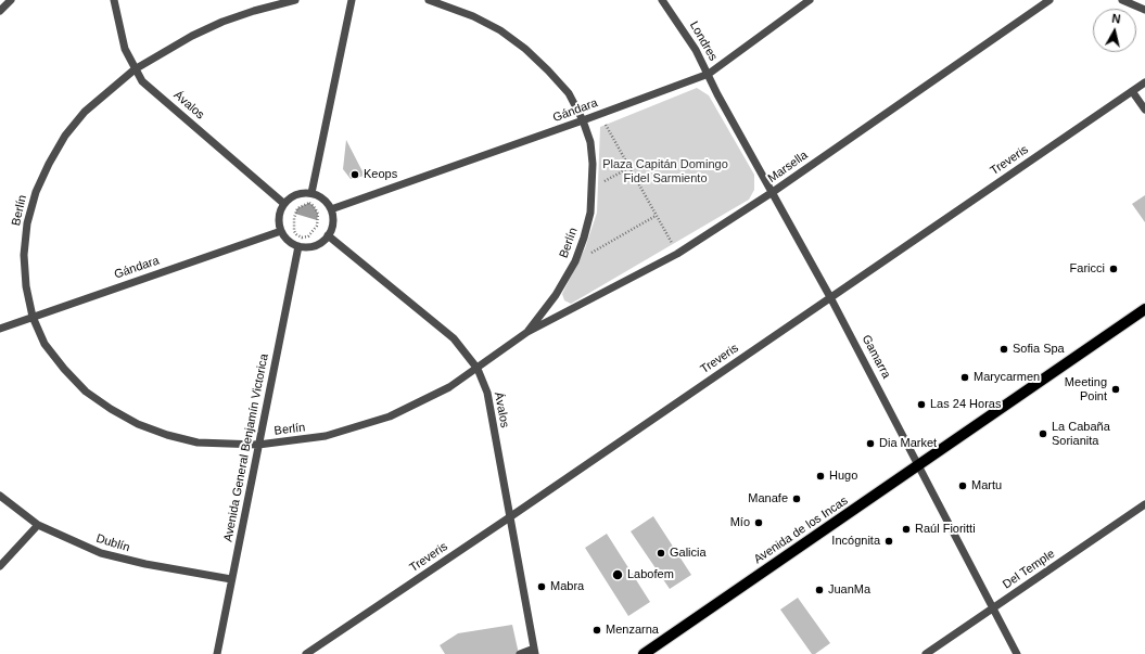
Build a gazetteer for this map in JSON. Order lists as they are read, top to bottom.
{
  "streets": {
    "main road": ["Avenida de los Incas"],
    "street": [
      "Londres",
      "Ávalos",
      "Gándara",
      "Treveris",
      "Marsella",
      "Berlín",
      "Gamarra",
      "Avenida General Benjamín Victorica",
      "Dublín",
      "Del Temple"
    ]
  },
  "crossings": [
    ["Londres", "Gándara"],
    ["Londres", "Gamarra"],
    ["Ávalos", "Treveris"],
    ["Ávalos", "Berlín"],
    ["Gándara", "Berlín"],
    ["Gándara", "Gamarra"],
    ["Treveris", "Gamarra"],
    ["Marsella", "Berlín"],
    ["Marsella", "Gamarra"],
    ["Berlín", "Avenida General Benjamín Victorica"],
    ["Gamarra", "Avenida de los Incas"],
    ["Gamarra", "Del Temple"],
    ["Avenida General Benjamín Victorica", "Dublín"]
  ],
  "parks": ["Plaza Capitán Domingo Fidel Sarmiento"],
  "places": [
    "Keops",
    "Faricci",
    "Sofia Spa",
    "Marycarmen",
    "Meeting Point",
    "Las 24 Horas",
    "La Cabaña Sorianita",
    "Dia Market",
    "Hugo",
    "Martu",
    "Manafe",
    "Mío",
    "Raúl Fioritti",
    "Incógnita",
    "Galicia",
    "Labofem",
    "Mabra",
    "JuanMa",
    "Menzarna"
  ],
  "north": "top"
}
